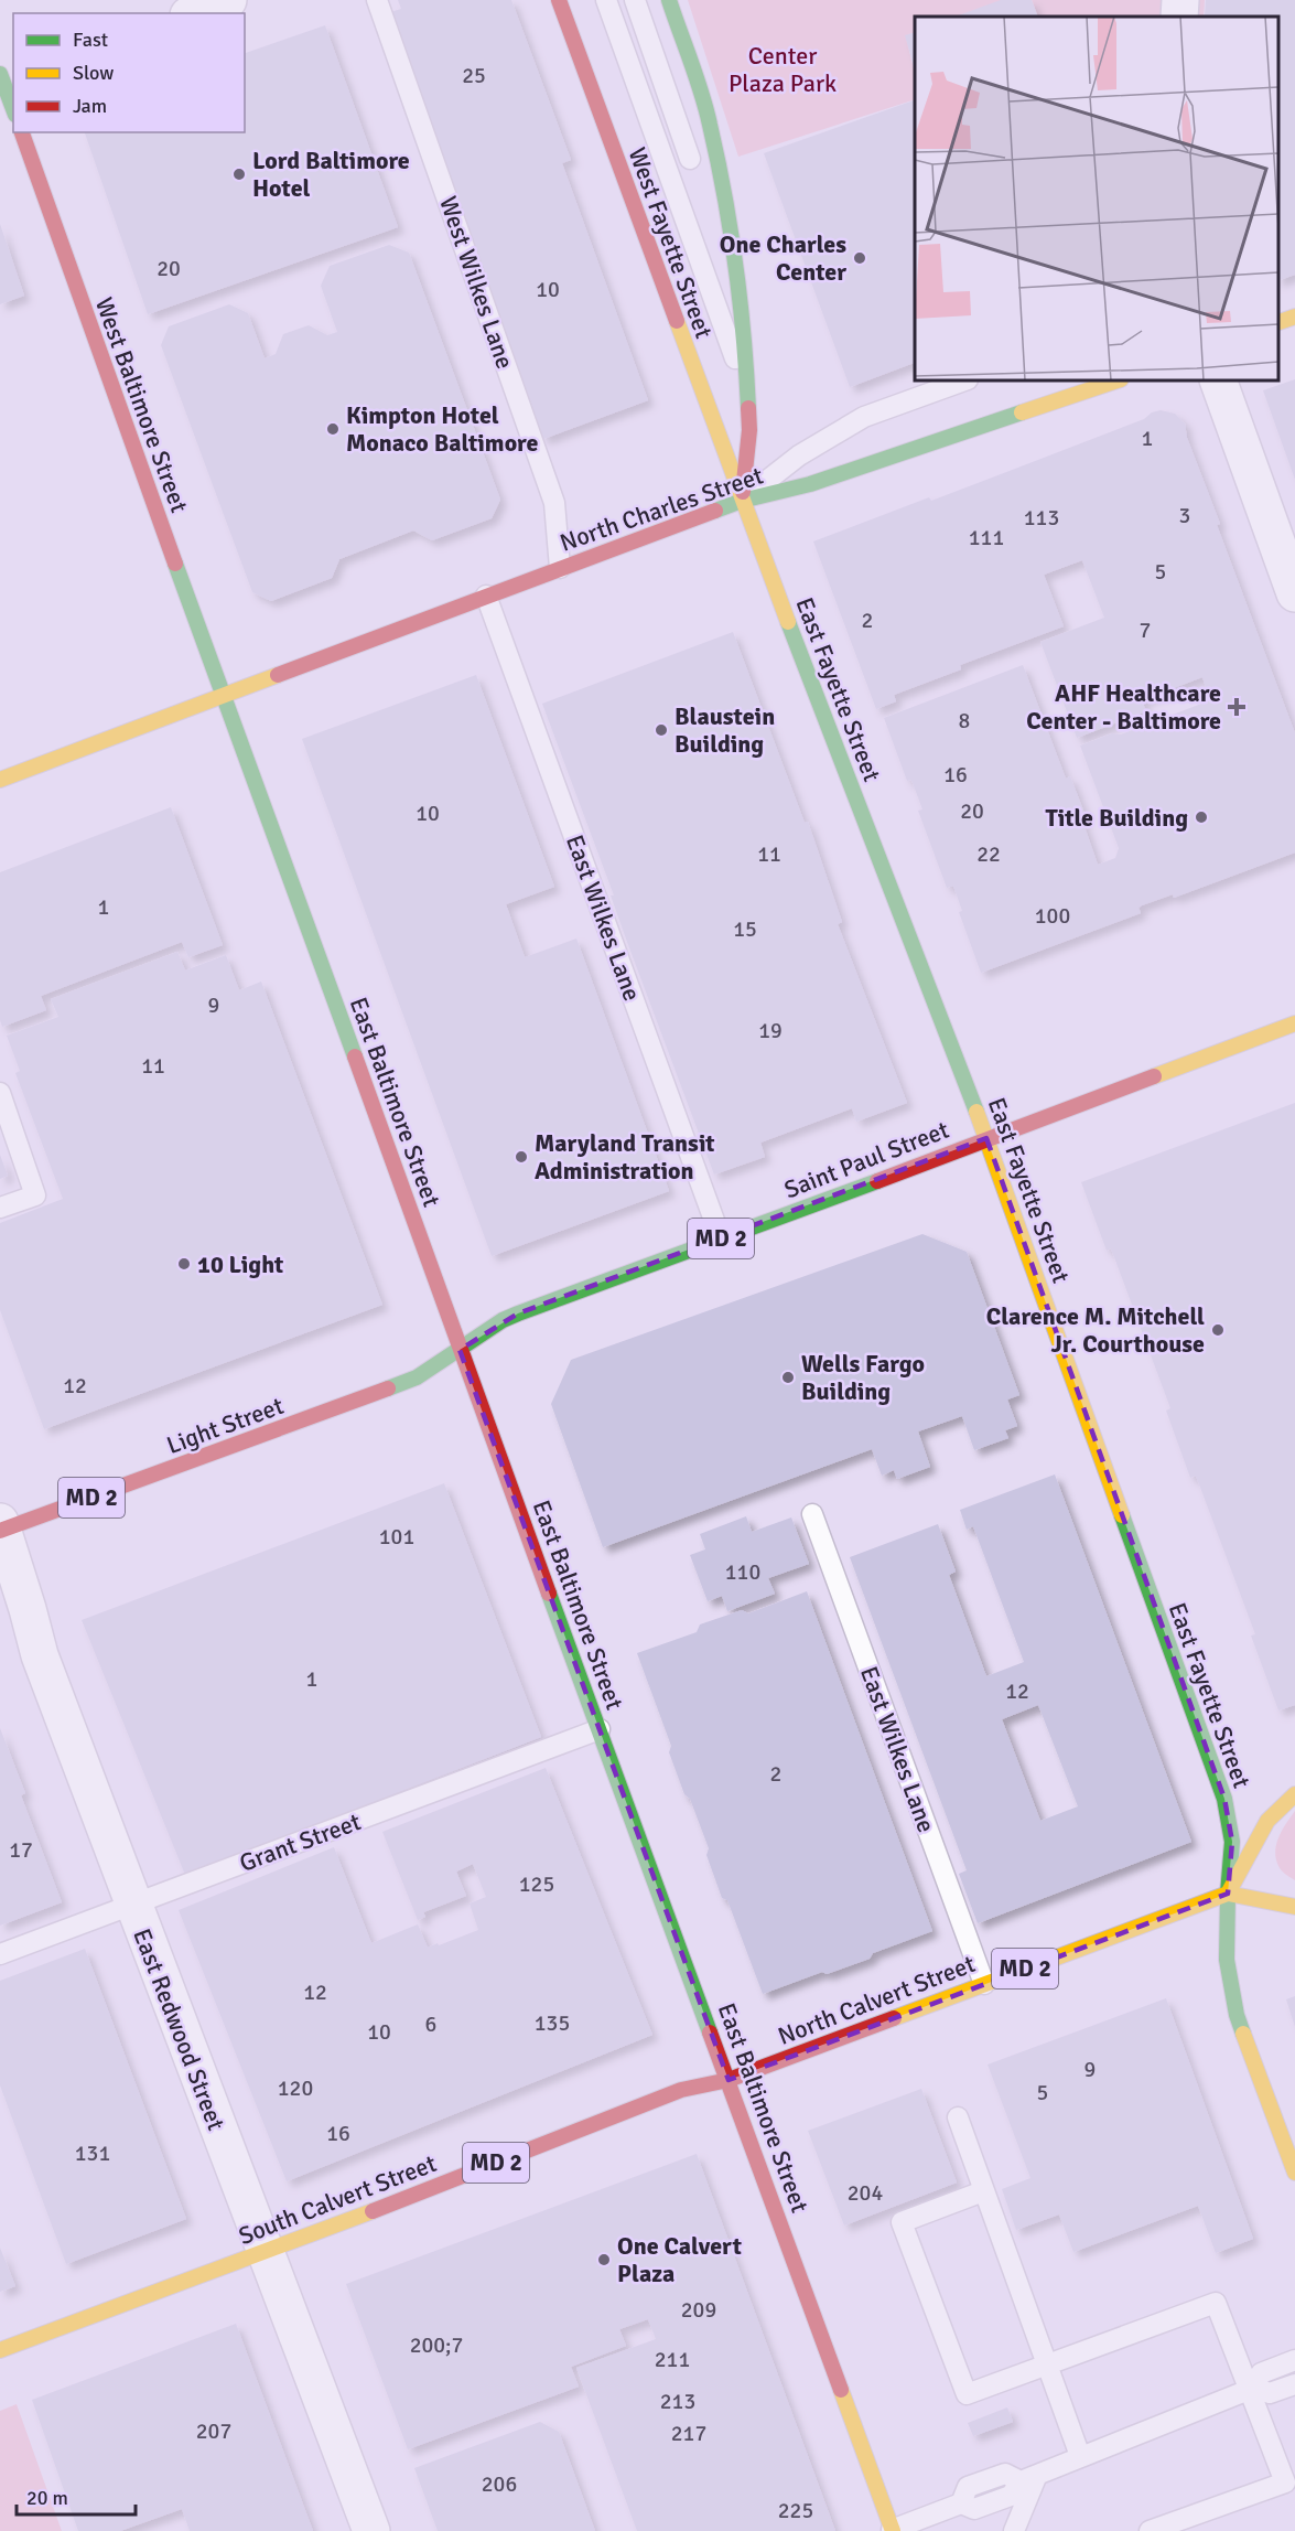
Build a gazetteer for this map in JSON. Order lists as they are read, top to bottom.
{
  "streets": {
    "main road": [
      "West Fayette Street",
      "West Baltimore Street",
      "North Charles Street",
      "East Fayette Street",
      "East Baltimore Street",
      "Saint Paul Street",
      "MD 2",
      "Light Street",
      "North Calvert Street",
      "South Calvert Street"
    ],
    "street": ["East Redwood Street"],
    "lane": ["West Wilkes Lane", "East Wilkes Lane", "Grant Street"]
  },
  "crossings": [
    ["West Fayette Street", "North Charles Street"],
    ["West Fayette Street", "East Fayette Street"],
    ["West Wilkes Lane", "North Charles Street"],
    ["West Baltimore Street", "North Charles Street"],
    ["West Baltimore Street", "East Baltimore Street"],
    ["North Charles Street", "East Fayette Street"],
    ["North Charles Street", "East Wilkes Lane"],
    ["North Charles Street", "East Baltimore Street"],
    ["East Fayette Street", "Saint Paul Street"],
    ["East Fayette Street", "North Calvert Street"],
    ["East Wilkes Lane", "Saint Paul Street"],
    ["East Wilkes Lane", "North Calvert Street"],
    ["East Baltimore Street", "Saint Paul Street"],
    ["East Baltimore Street", "Light Street"],
    ["East Baltimore Street", "Grant Street"],
    ["East Baltimore Street", "North Calvert Street"],
    ["East Baltimore Street", "South Calvert Street"],
    ["Saint Paul Street", "Light Street"],
    ["Light Street", "East Redwood Street"],
    ["Grant Street", "East Redwood Street"],
    ["North Calvert Street", "South Calvert Street"],
    ["East Redwood Street", "South Calvert Street"]
  ],
  "parks": ["Center Plaza Park"],
  "places": {
    "other": [
      "Lord Baltimore Hotel",
      "One Charles Center",
      "Kimpton Hotel Monaco Baltimore",
      "Blaustein Building",
      "Title Building",
      "Maryland Transit Administration",
      "10 Light",
      "Clarence M. Mitchell Jr. Courthouse",
      "Wells Fargo Building",
      "One Calvert Plaza"
    ],
    "health": ["AHF Healthcare Center - Baltimore"]
  },
  "house_numbers": [
    "25",
    "20",
    "10",
    "1",
    "3",
    "113",
    "111",
    "5",
    "2",
    "7",
    "8",
    "16",
    "20",
    "10",
    "11",
    "22",
    "1",
    "100",
    "15",
    "9",
    "19",
    "11",
    "12",
    "101",
    "110",
    "1",
    "12",
    "2",
    "17",
    "125",
    "12",
    "135",
    "6",
    "10",
    "9",
    "120",
    "5",
    "16",
    "131",
    "204",
    "209",
    "200;7",
    "211",
    "213",
    "207",
    "217",
    "206",
    "225"
  ],
  "legend": ["Fast", "Slow", "Jam"],
  "scale_bar": "20 m"
}
